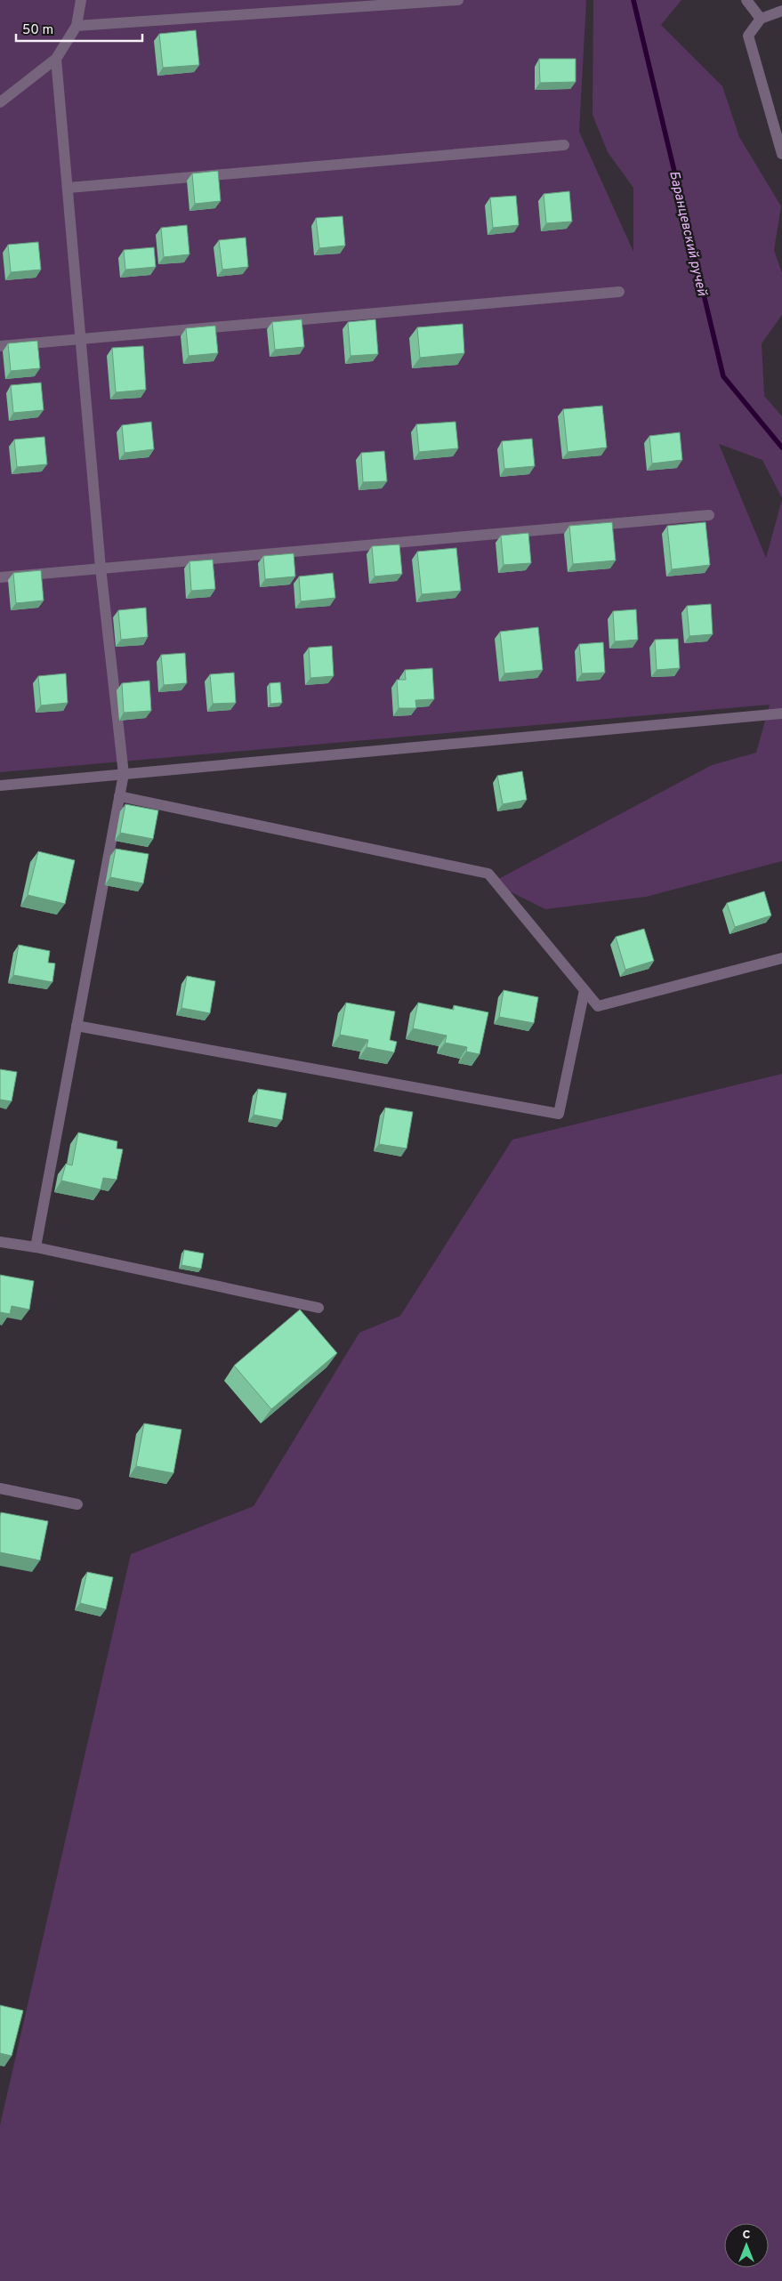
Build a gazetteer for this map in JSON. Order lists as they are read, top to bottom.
{
  "water": ["Баранцевский ручей"],
  "scale_bar": "50 m",
  "north": "top"
}
